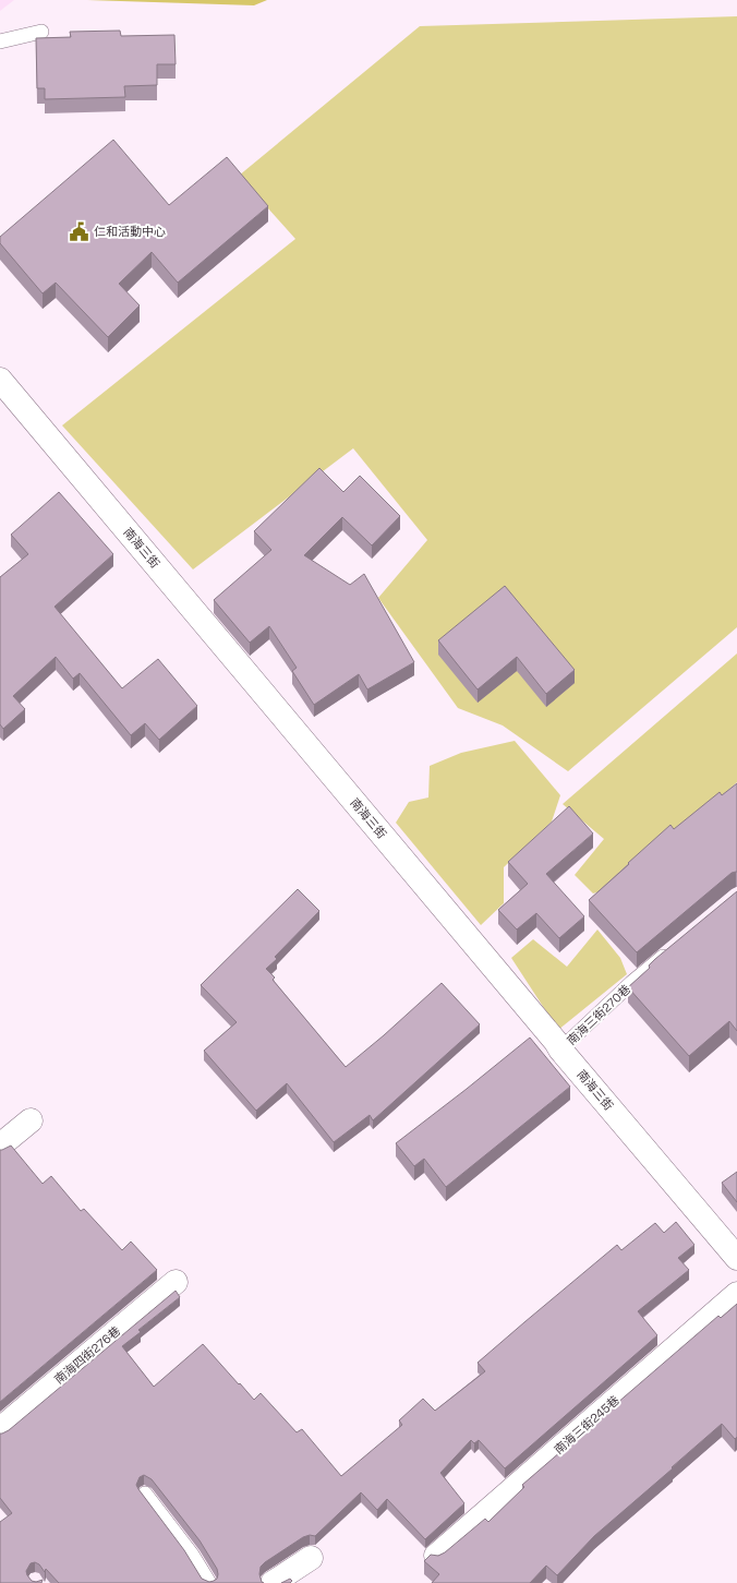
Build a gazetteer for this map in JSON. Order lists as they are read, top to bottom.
{
  "streets": {
    "street": ["南海三街", "南海四街276巷", "南海三街245巷"],
    "lane": ["南海三街270巷"]
  },
  "crossings": [
    ["南海三街", "南海三街270巷"]
  ],
  "places": {
    "public building": ["仁和活動中心"]
  }
}
